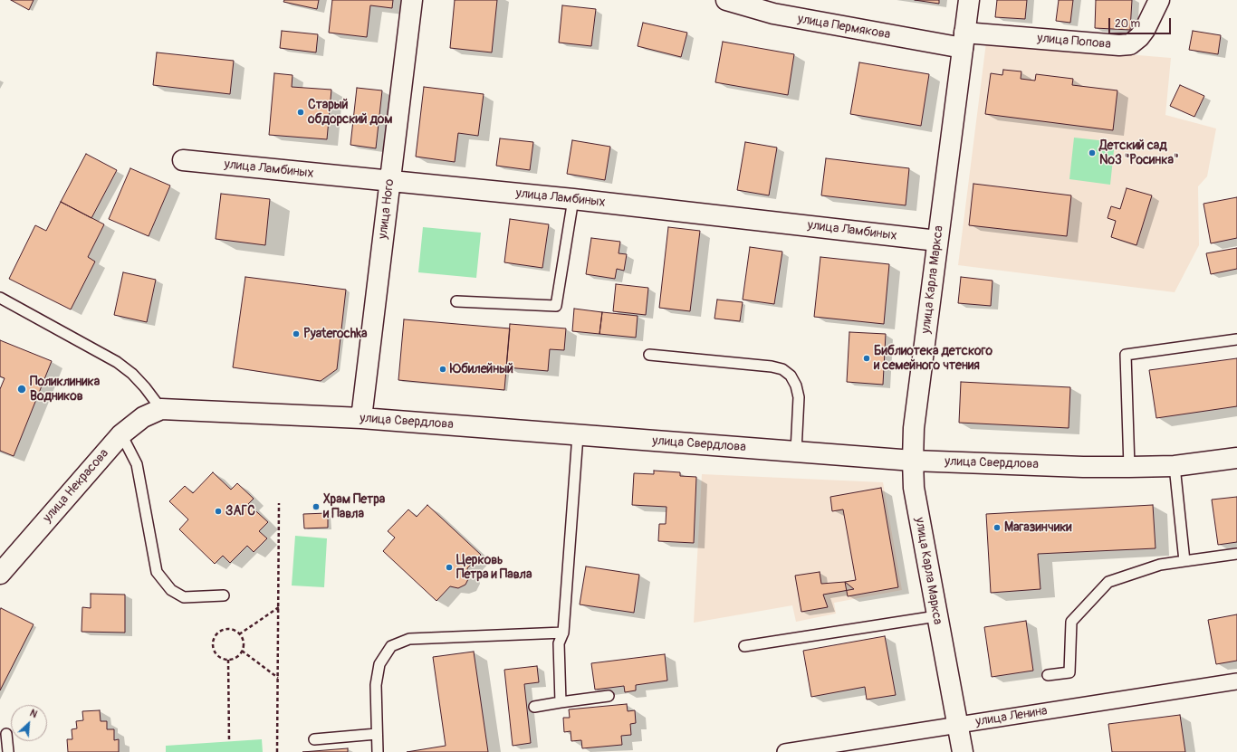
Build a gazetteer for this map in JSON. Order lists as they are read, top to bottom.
{
  "streets": {
    "street": [
      "улица Пермякова",
      "улица Попова",
      "улица Ламбиных",
      "улица Ного",
      "улица Карла Маркса",
      "улица Свердлова",
      "улица Некрасова",
      "улица Ленина"
    ]
  },
  "crossings": [
    ["улица Пермякова", "улица Попова"],
    ["улица Пермякова", "улица Карла Маркса"],
    ["улица Попова", "улица Карла Маркса"],
    ["улица Ламбиных", "улица Ного"],
    ["улица Ламбиных", "улица Карла Маркса"],
    ["улица Ного", "улица Свердлова"],
    ["улица Карла Маркса", "улица Свердлова"],
    ["улица Карла Маркса", "улица Ленина"],
    ["улица Свердлова", "улица Некрасова"]
  ],
  "places": [
    "Старый обдорский дом",
    "Детский сад №3 \"Росинка\"",
    "Pyaterochka",
    "Библиотека детского и семейного чтения",
    "Юбилейный",
    "Поликлиника Водников",
    "Храм Петра и Павла",
    "ЗАГС",
    "Магазинчики",
    "Церковь Петра и Павла"
  ],
  "scale_bar": "20 m",
  "north": "top right"
}
